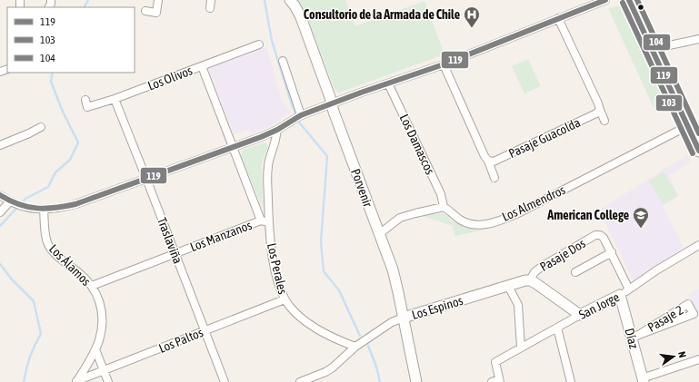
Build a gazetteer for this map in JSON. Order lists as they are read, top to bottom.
{
  "streets": {
    "street": [
      "Los Olivos",
      "Pasaje Guacolda",
      "Los Damascos",
      "Porvenir",
      "Los Almendros",
      "Los Manzanos",
      "Traslaviña",
      "Pasaje Dos",
      "Los Álamos",
      "Los Perales",
      "San Jorge",
      "Los Espinos",
      "Pasaje 2",
      "Díaz",
      "Los Paltos"
    ]
  },
  "crossings": [
    ["Los Olivos", "Traslaviña"],
    ["Los Damascos", "Los Almendros"],
    ["Porvenir", "Los Espinos"],
    ["Los Manzanos", "Traslaviña"],
    ["Los Manzanos", "Los Álamos"],
    ["Los Manzanos", "Los Perales"],
    ["Traslaviña", "Los Paltos"],
    ["Pasaje Dos", "Los Espinos"],
    ["Los Álamos", "Los Paltos"],
    ["Los Perales", "Los Espinos"],
    ["Los Perales", "Los Paltos"],
    ["San Jorge", "Díaz"],
    ["Pasaje 2", "Díaz"]
  ],
  "places": {
    "hospital": ["Consultorio de la Armada de Chile"],
    "school or university": ["American College"]
  },
  "lines": ["transit line 119", "transit line 104", "transit line 103"],
  "legend": ["119", "103", "104"],
  "north": "right"
}
